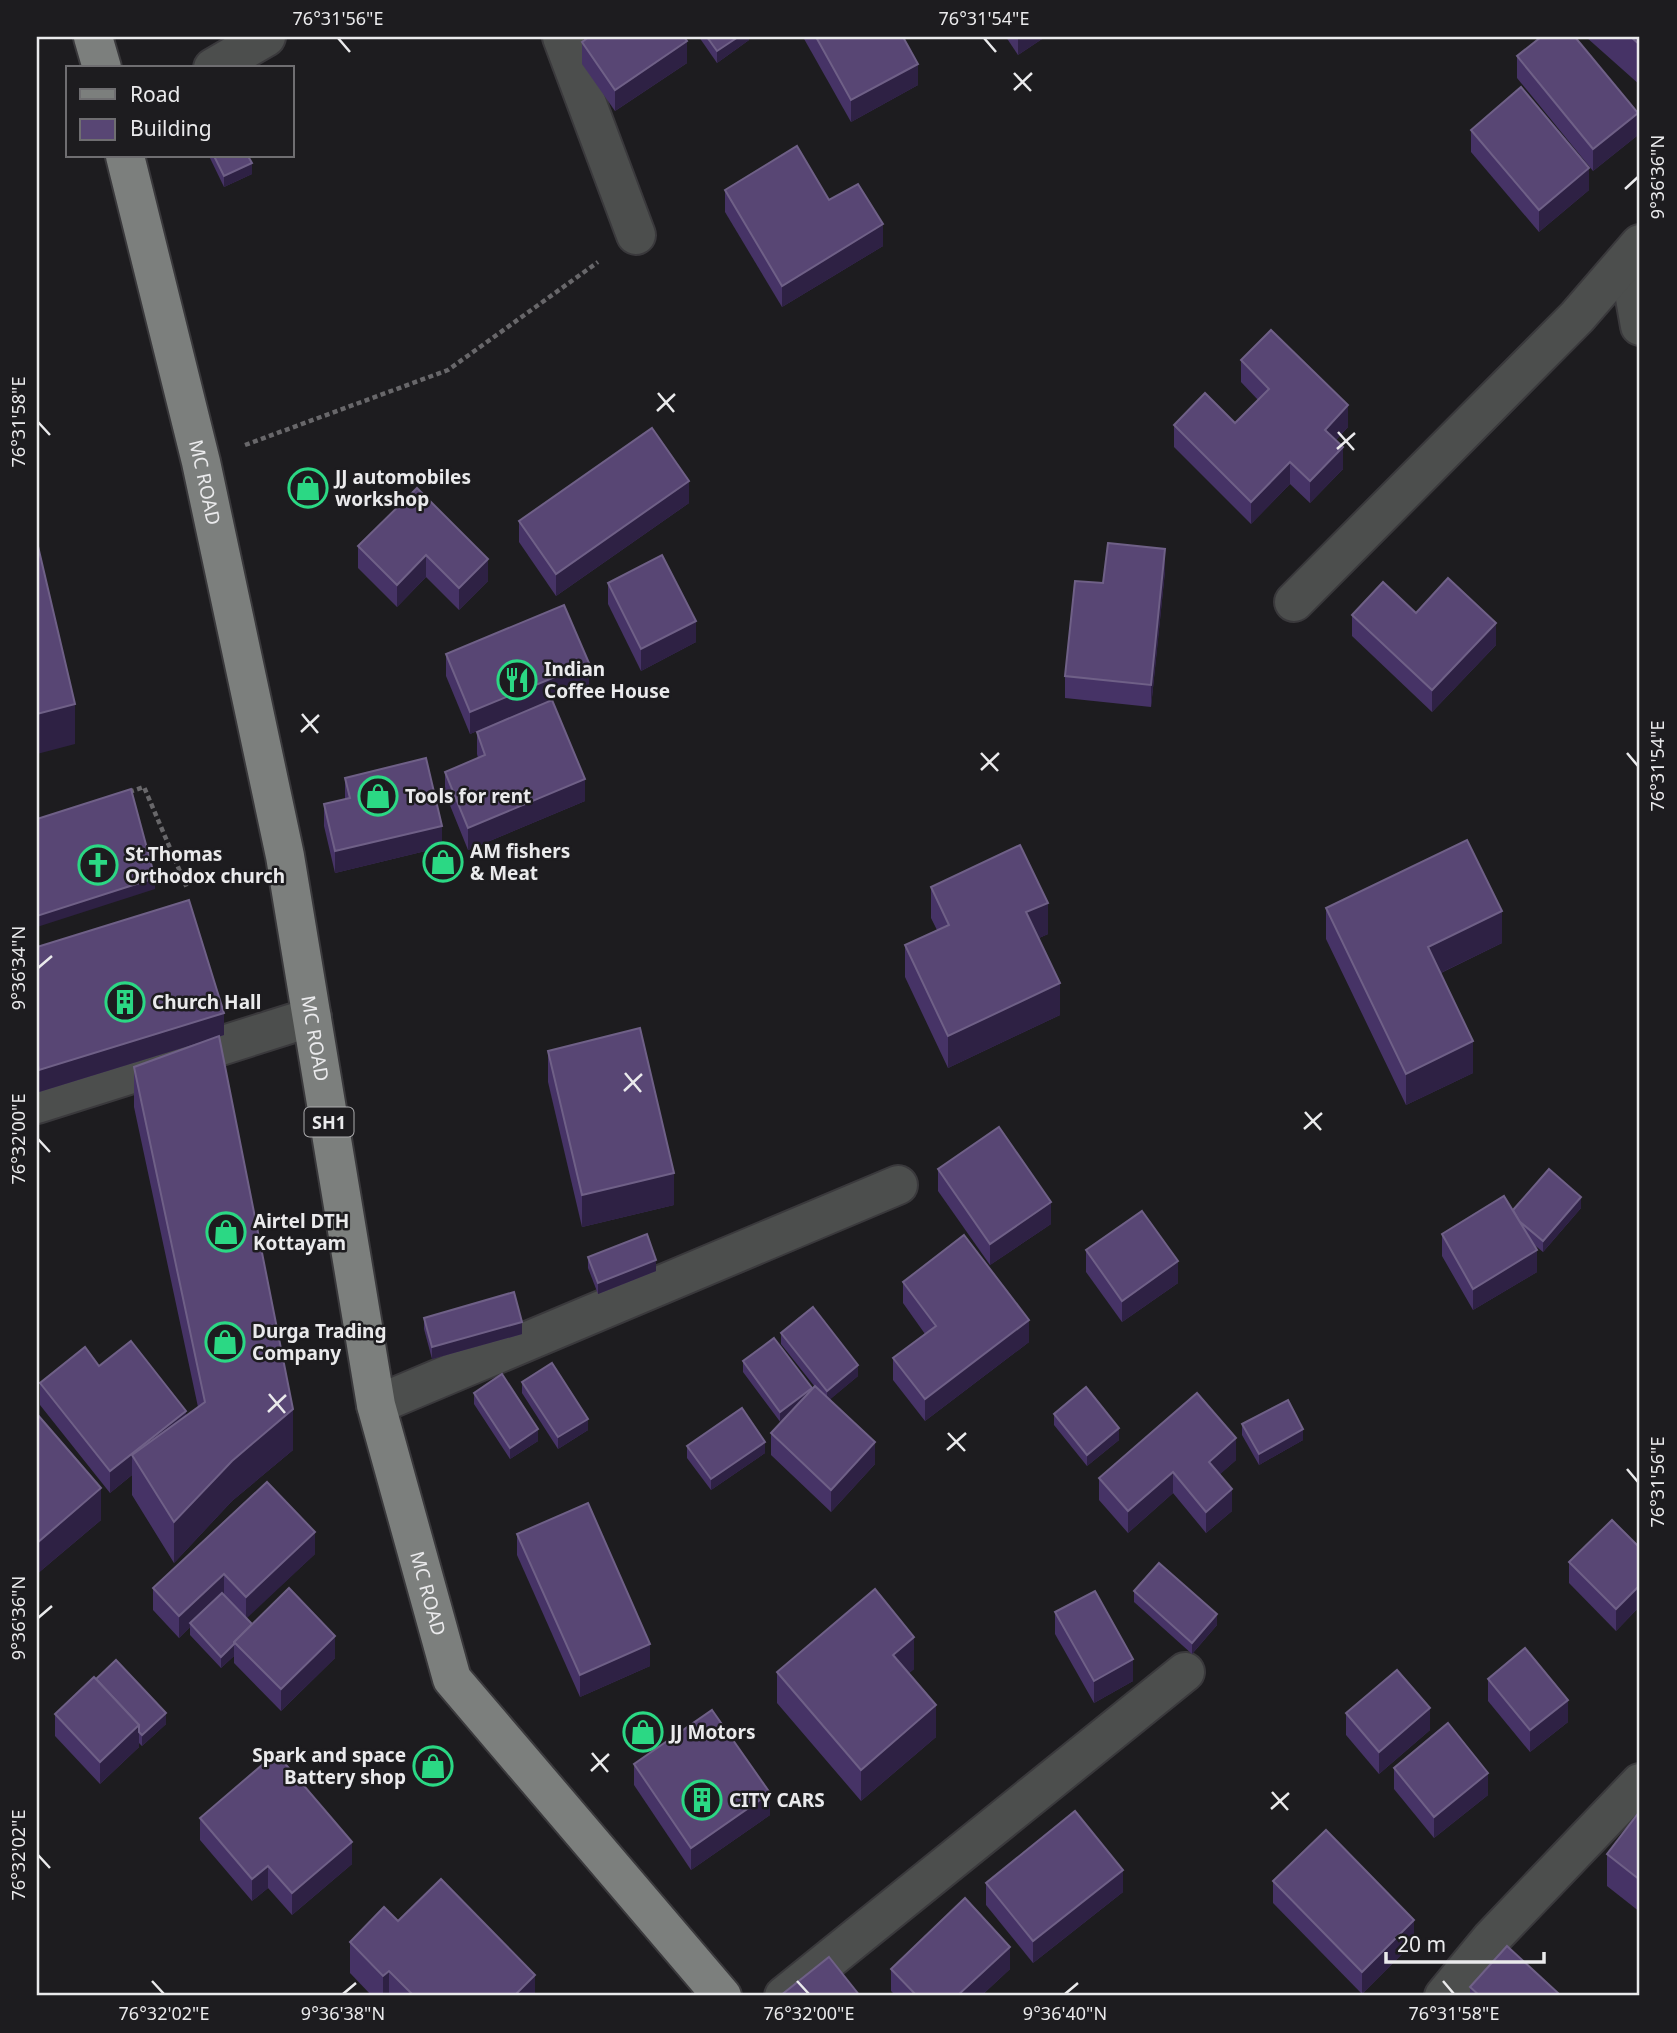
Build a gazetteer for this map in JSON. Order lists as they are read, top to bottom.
{
  "streets": {
    "main road": ["MC ROAD", "SH1"]
  },
  "places": {
    "shop": [
      "JJ automobiles workshop",
      "Tools for rent",
      "AM fishers & Meat",
      "Airtel DTH Kottayam",
      "Durga Trading Company",
      "JJ Motors",
      "Spark and space Battery shop"
    ],
    "restaurant": ["Indian Coffee House"],
    "church": ["St.Thomas Orthodox church"],
    "building": ["Church Hall", "CITY CARS"]
  },
  "legend": ["Road", "Building"],
  "scale_bar": "20 m",
  "coordinates": [
    "76°31'56\"E",
    "76°31'54\"E",
    "9°36'36\"N",
    "76°31'58\"E",
    "9°36'34\"N",
    "76°32'00\"E",
    "76°32'02\"E",
    "9°36'38\"N",
    "9°36'40\"N"
  ]
}
